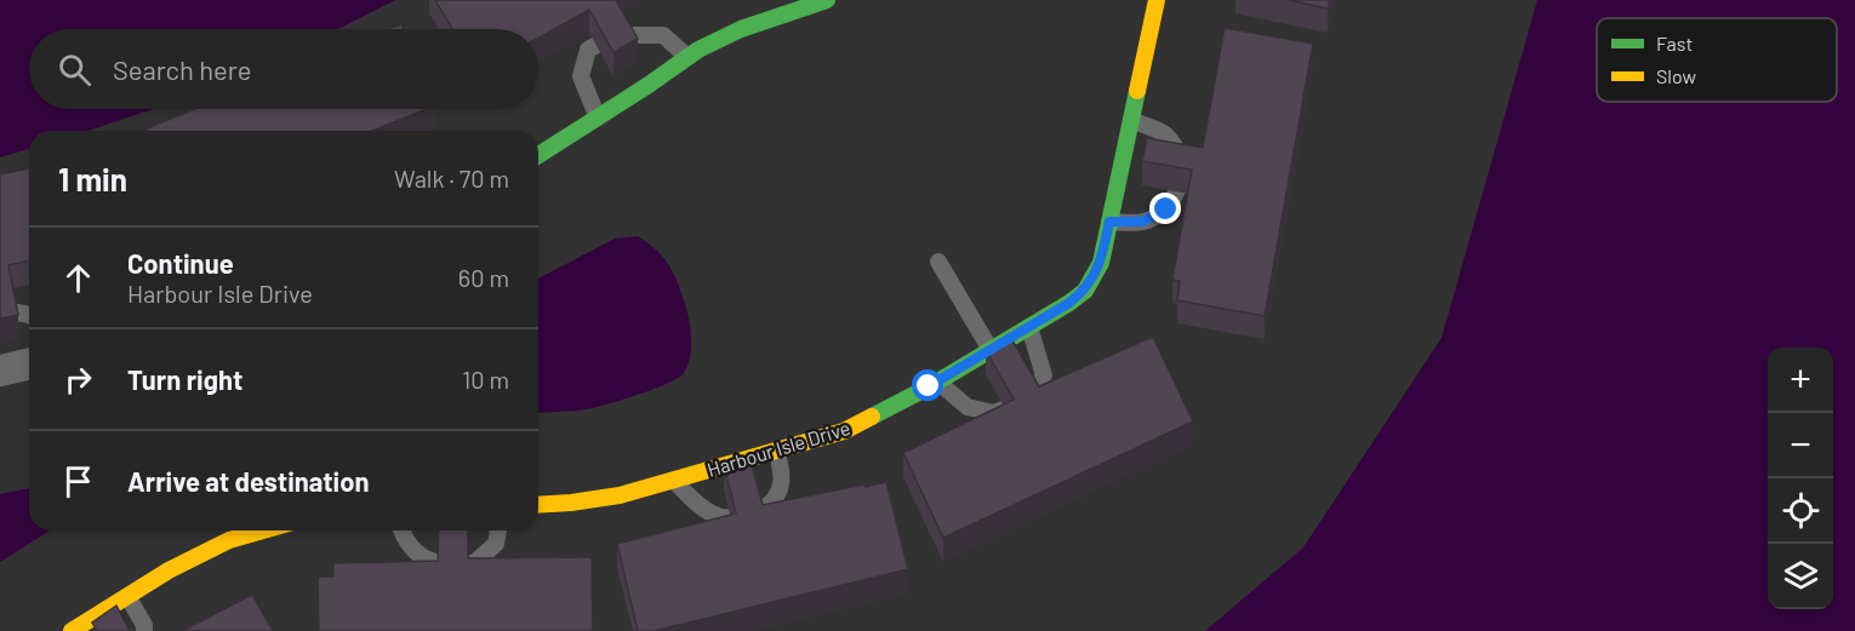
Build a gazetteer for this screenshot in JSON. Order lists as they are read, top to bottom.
{
  "streets": {
    "street": ["Harbour Isle Drive"]
  },
  "legend": ["Fast", "Slow"],
  "page": {
    "search": "Search here",
    "heading": ["1 min", "Walk · 70 m"],
    "list": [
      ["Continue", "Harbour Isle Drive", "60 m"],
      ["Turn right", "10 m"],
      "Arrive at destination"
    ],
    "map_buttons": ["+", "−"]
  }
}
